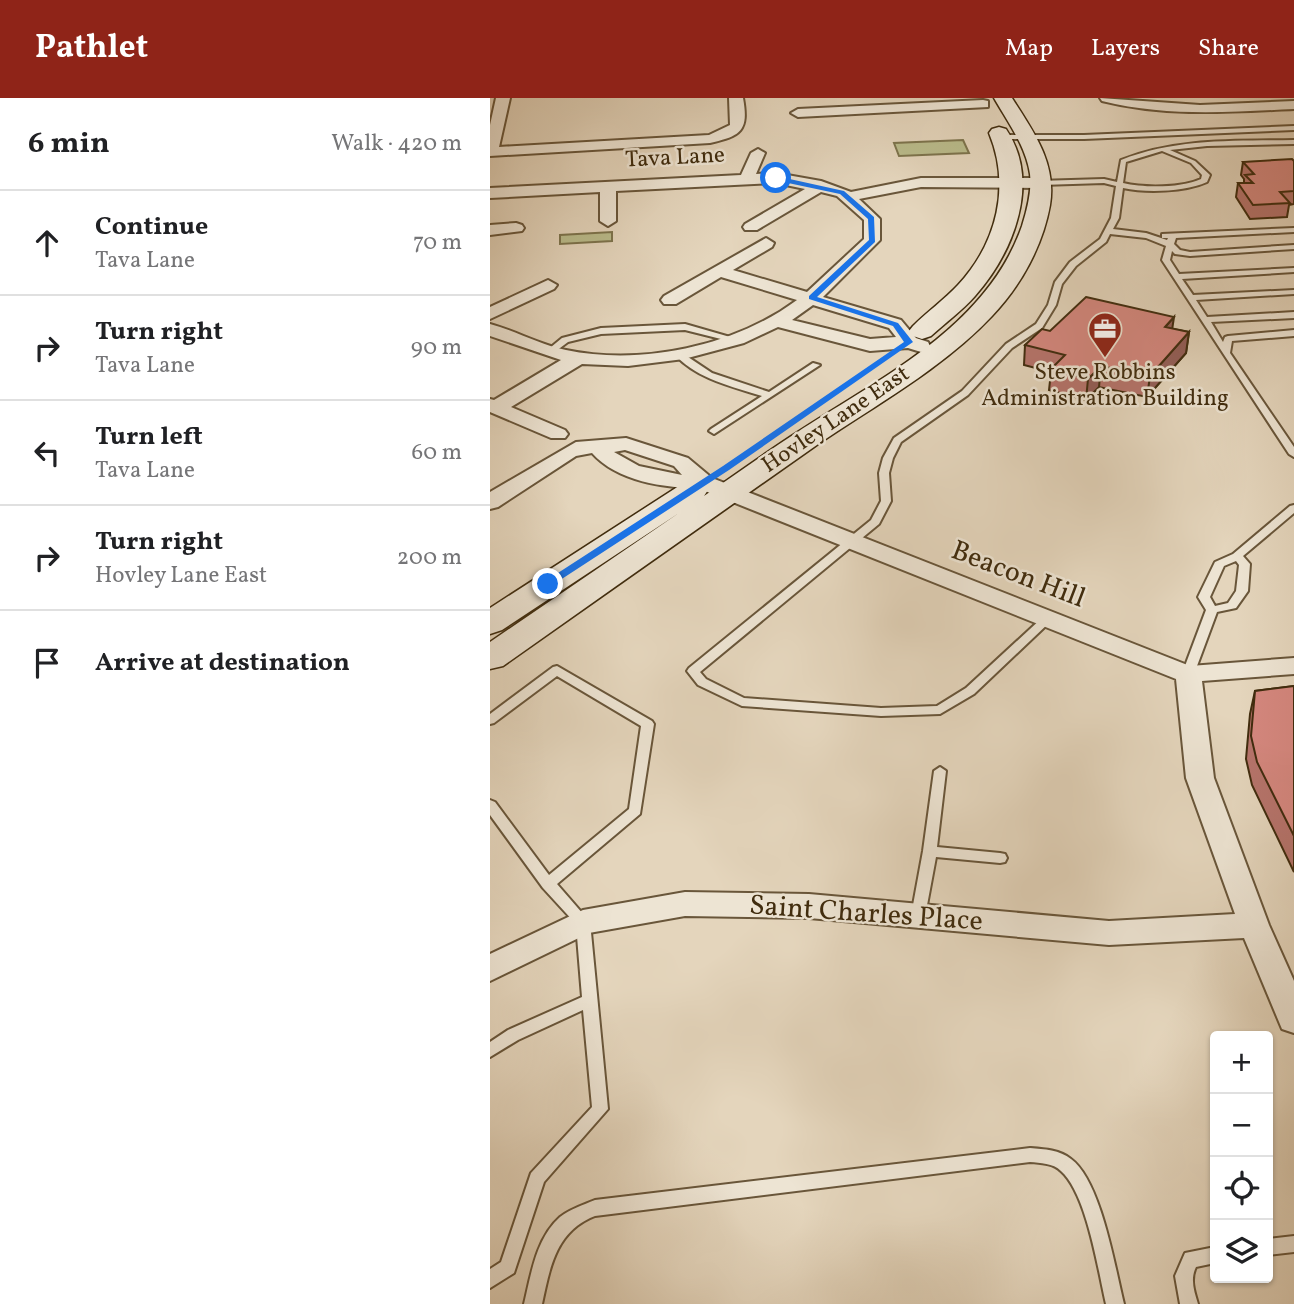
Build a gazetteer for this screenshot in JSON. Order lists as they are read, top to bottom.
{
  "streets": {
    "main road": ["Hovley Lane East"],
    "street": ["Tava Lane", "Beacon Hill", "Saint Charles Place"]
  },
  "crossings": [
    ["Hovley Lane East", "Beacon Hill"]
  ],
  "places": {
    "office": ["Steve Robbins Administration Building"]
  },
  "page": {
    "header": "Pathlet",
    "nav": ["Map", "Layers", "Share"],
    "heading": ["6 min", "Walk · 420 m"],
    "list": [
      ["Continue", "Tava Lane", "70 m"],
      ["Turn right", "Tava Lane", "90 m"],
      ["Turn left", "Tava Lane", "60 m"],
      ["Turn right", "Hovley Lane East", "200 m"],
      "Arrive at destination"
    ],
    "map_buttons": ["+", "−"]
  }
}
